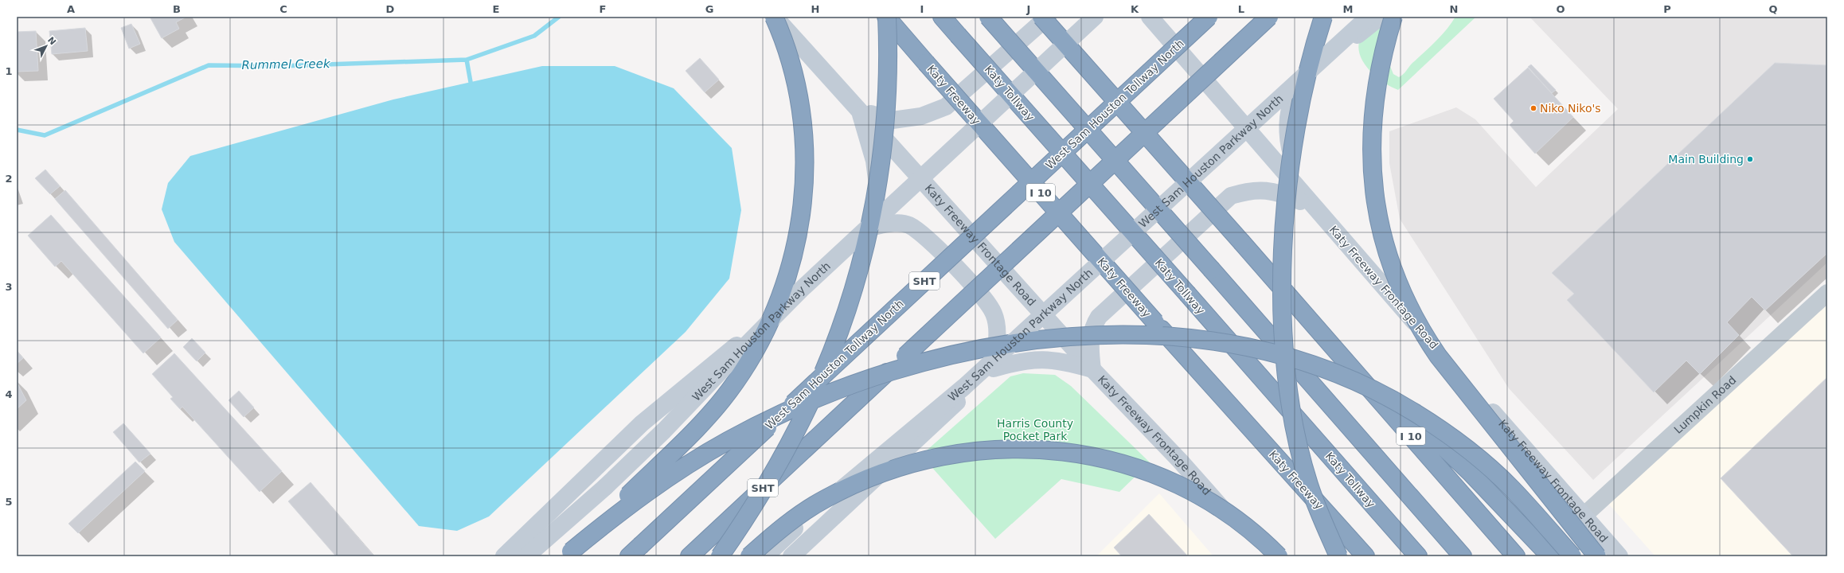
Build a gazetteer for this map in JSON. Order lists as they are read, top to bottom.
{
  "streets": {
    "highway": [
      "Katy Tollway",
      "Katy Freeway",
      "West Sam Houston Tollway North",
      "I 10",
      "SHT"
    ],
    "main road": ["West Sam Houston Parkway North", "Katy Freeway Frontage Road"],
    "street": ["Lumpkin Road"]
  },
  "crossings": [
    ["Katy Freeway Frontage Road", "Lumpkin Road"]
  ],
  "water": ["Rummel Creek"],
  "parks": ["Harris County Pocket Park"],
  "places": ["Niko Niko's", "Main Building"],
  "north": "top right",
  "grid": {
    "columns": [
      "A",
      "B",
      "C",
      "D",
      "E",
      "F",
      "G",
      "H",
      "I",
      "J",
      "K",
      "L",
      "M",
      "N",
      "O",
      "P",
      "Q"
    ],
    "rows": [
      "1",
      "2",
      "3",
      "4",
      "5"
    ]
  }
}
